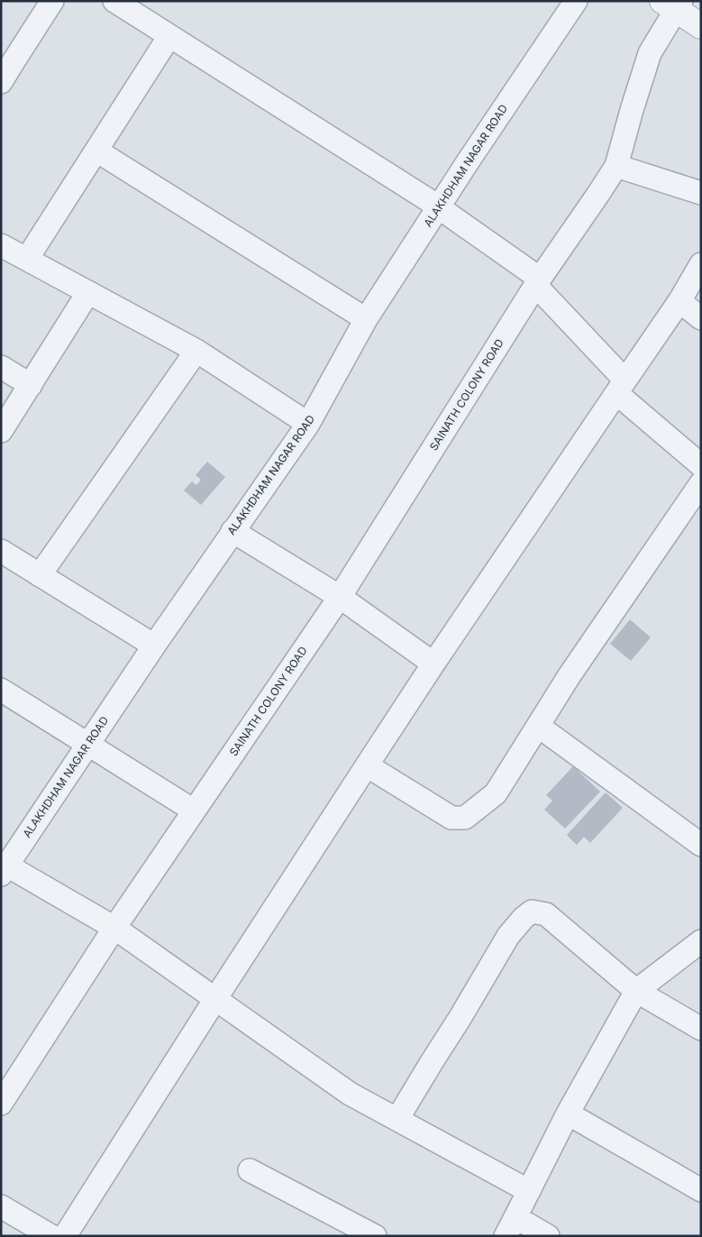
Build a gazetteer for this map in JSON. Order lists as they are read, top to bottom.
{
  "streets": {
    "street": ["ALAKHDHAM NAGAR ROAD", "SAINATH COLONY ROAD"]
  }
}
